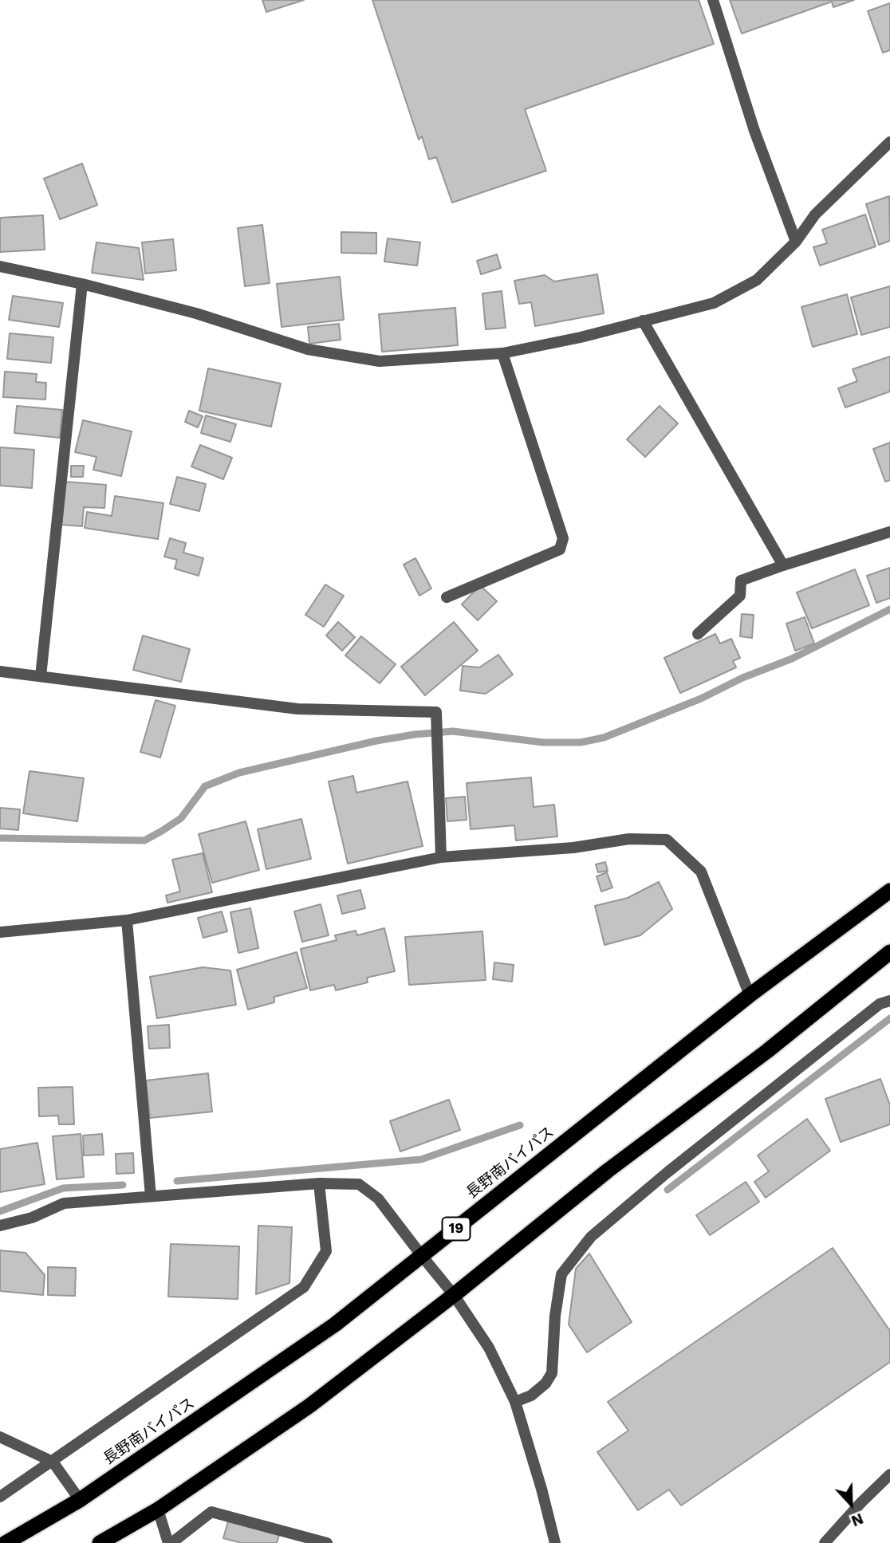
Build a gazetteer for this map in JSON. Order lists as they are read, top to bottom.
{
  "streets": {
    "highway": ["長野南バイパス", "19"]
  },
  "north": "bottom"
}
